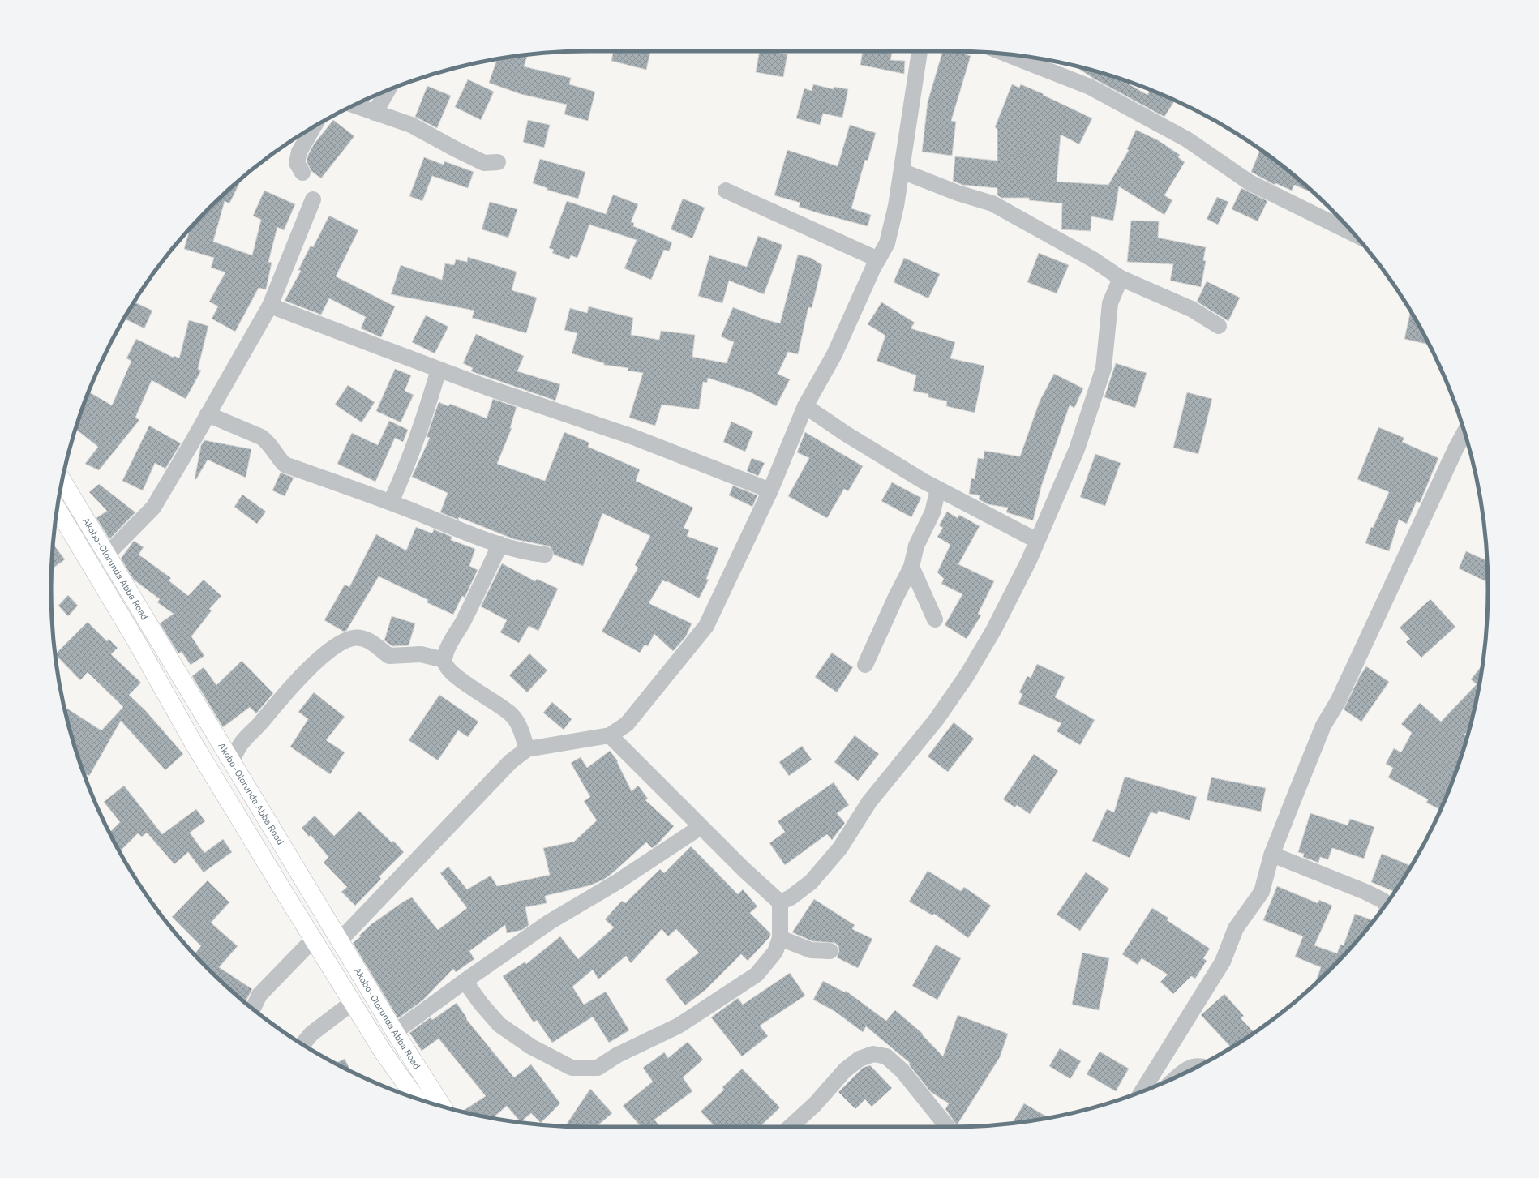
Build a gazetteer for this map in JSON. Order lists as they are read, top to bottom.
{
  "streets": {
    "main road": ["Akobo - Olorunda Abba Road"]
  }
}
